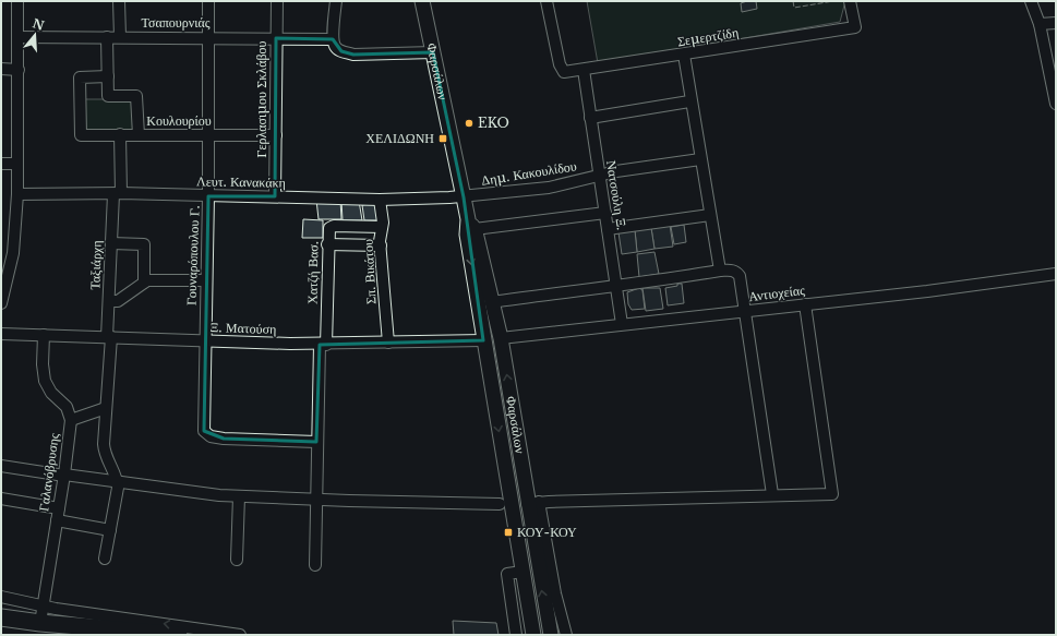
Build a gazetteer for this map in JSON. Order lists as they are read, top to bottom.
{
  "streets": {
    "main road": ["Φαρσάλων"],
    "street": [
      "Τσαπουρνιάς",
      "Σεμερτζίδη",
      "Γερλασιμου Σκλάβου",
      "Κουλουρίου",
      "Δημ. Κακουλίδου",
      "Λευτ. Κανακάκη",
      "Νατσούλη Ξ.",
      "Γουναρόπουλου Γ.",
      "Ταξιάρχη",
      "Σπ. Βικάτου",
      "Χατζή Βασ.",
      "Αντιοχείας",
      "Ξ. Ματούση",
      "Γαλανόβρυσης"
    ]
  },
  "crossings": [
    ["Τσαπουρνιάς", "Γερλασιμου Σκλάβου"],
    ["Τσαπουρνιάς", "Γουναρόπουλου Γ."],
    ["Σεμερτζίδη", "Νατσούλη Ξ."],
    ["Φαρσάλων", "Δημ. Κακουλίδου"],
    ["Φαρσάλων", "Λευτ. Κανακάκη"],
    ["Φαρσάλων", "Αντιοχείας"],
    ["Φαρσάλων", "Ξ. Ματούση"],
    ["Γερλασιμου Σκλάβου", "Κουλουρίου"],
    ["Γερλασιμου Σκλάβου", "Λευτ. Κανακάκη"],
    ["Κουλουρίου", "Γουναρόπουλου Γ."],
    ["Κουλουρίου", "Ταξιάρχη"],
    ["Δημ. Κακουλίδου", "Λευτ. Κανακάκη"],
    ["Δημ. Κακουλίδου", "Νατσούλη Ξ."],
    ["Λευτ. Κανακάκη", "Γουναρόπουλου Γ."],
    ["Λευτ. Κανακάκη", "Ταξιάρχη"],
    ["Λευτ. Κανακάκη", "Σπ. Βικάτου"],
    ["Νατσούλη Ξ.", "Αντιοχείας"],
    ["Γουναρόπουλου Γ.", "Χατζή Βασ."],
    ["Γουναρόπουλου Γ.", "Ξ. Ματούση"],
    ["Ταξιάρχη", "Ξ. Ματούση"],
    ["Σπ. Βικάτου", "Χατζή Βασ."],
    ["Σπ. Βικάτου", "Ξ. Ματούση"],
    ["Χατζή Βασ.", "Ξ. Ματούση"],
    ["Ξ. Ματούση", "Γαλανόβρυσης"]
  ],
  "places": {
    "other": ["EKO"],
    "transit": ["ΧΕΛΙΔΩΝΗ", "ΚΟΥ-ΚΟΥ"]
  },
  "north": "top"
}
